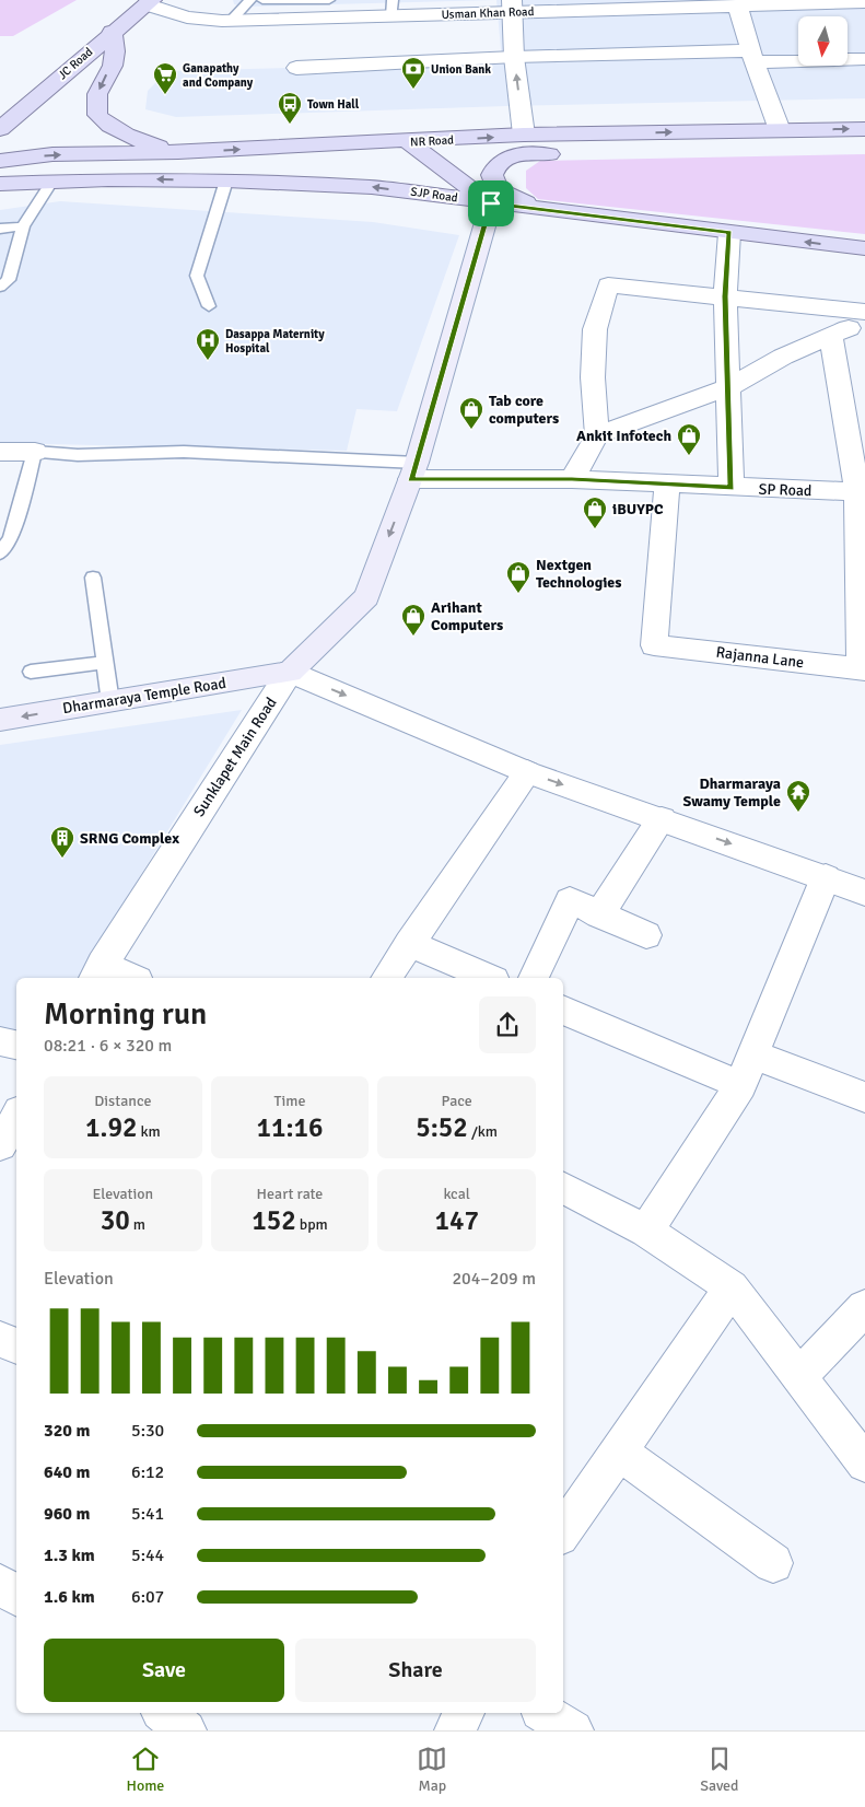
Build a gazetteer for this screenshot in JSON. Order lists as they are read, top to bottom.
{
  "streets": {
    "main road": [
      "JC Road",
      "NR Road",
      "SJP Road",
      "Dharmaraya Temple Road"
    ],
    "street": [
      "Usman Khan Road",
      "SP Road",
      "Rajanna Lane",
      "Sunklapet Main Road"
    ]
  },
  "crossings": [
    ["Usman Khan Road", "JC Road"],
    ["SP Road", "Rajanna Lane"],
    ["Dharmaraya Temple Road", "Sunklapet Main Road"]
  ],
  "one_way": ["NR Road", "SJP Road", "Dharmaraya Temple Road"],
  "places": {
    "bank": ["Union Bank"],
    "supermarket": ["Ganapathy and Company"],
    "bus stop": ["Town Hall"],
    "hospital": ["Dasappa Maternity Hospital"],
    "shop": [
      "Tab core computers",
      "Ankit Infotech",
      "iBUYPC",
      "Nextgen Technologies",
      "Arihant Computers"
    ],
    "temple": ["Dharmaraya Swamy Temple"],
    "building": ["SRNG Complex"]
  },
  "north": "bottom",
  "page": {
    "heading": ["Morning run", "08:21 · 6 × 320 m"],
    "stats": [
      ["Distance", "1.92 km"],
      ["Time", "11:16"],
      ["Pace", "5:52 /km"],
      ["Elevation", "30 m"],
      ["Heart rate", "152 bpm"],
      ["kcal", "147"]
    ],
    "chart": ["Elevation", "204–209 m"],
    "list": [
      {
        "name": "320 m",
        "note": "5:30"
      },
      {
        "name": "640 m",
        "note": "6:12"
      },
      {
        "name": "960 m",
        "note": "5:41"
      },
      {
        "name": "1.3 km",
        "note": "5:44"
      },
      {
        "name": "1.6 km",
        "note": "6:07"
      }
    ],
    "buttons": ["Save", "Share"],
    "tabs": ["Home", "Map", "Saved"]
  }
}
